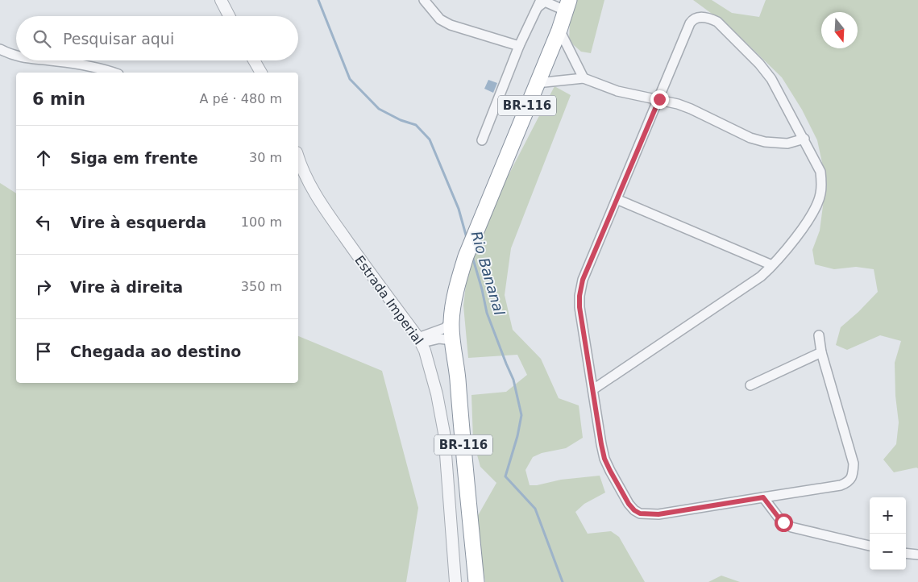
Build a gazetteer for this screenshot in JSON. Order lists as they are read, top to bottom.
{
  "streets": {
    "highway": ["BR-116"],
    "street": ["Estrada Imperial"]
  },
  "water": ["Rio Bananal"],
  "north": "bottom",
  "page": {
    "search": "Pesquisar aqui",
    "heading": ["6 min", "A pé · 480 m"],
    "list": [
      ["Siga em frente", "30 m"],
      ["Vire à esquerda", "100 m"],
      ["Vire à direita", "350 m"],
      "Chegada ao destino"
    ],
    "map_buttons": ["+", "−"]
  }
}
